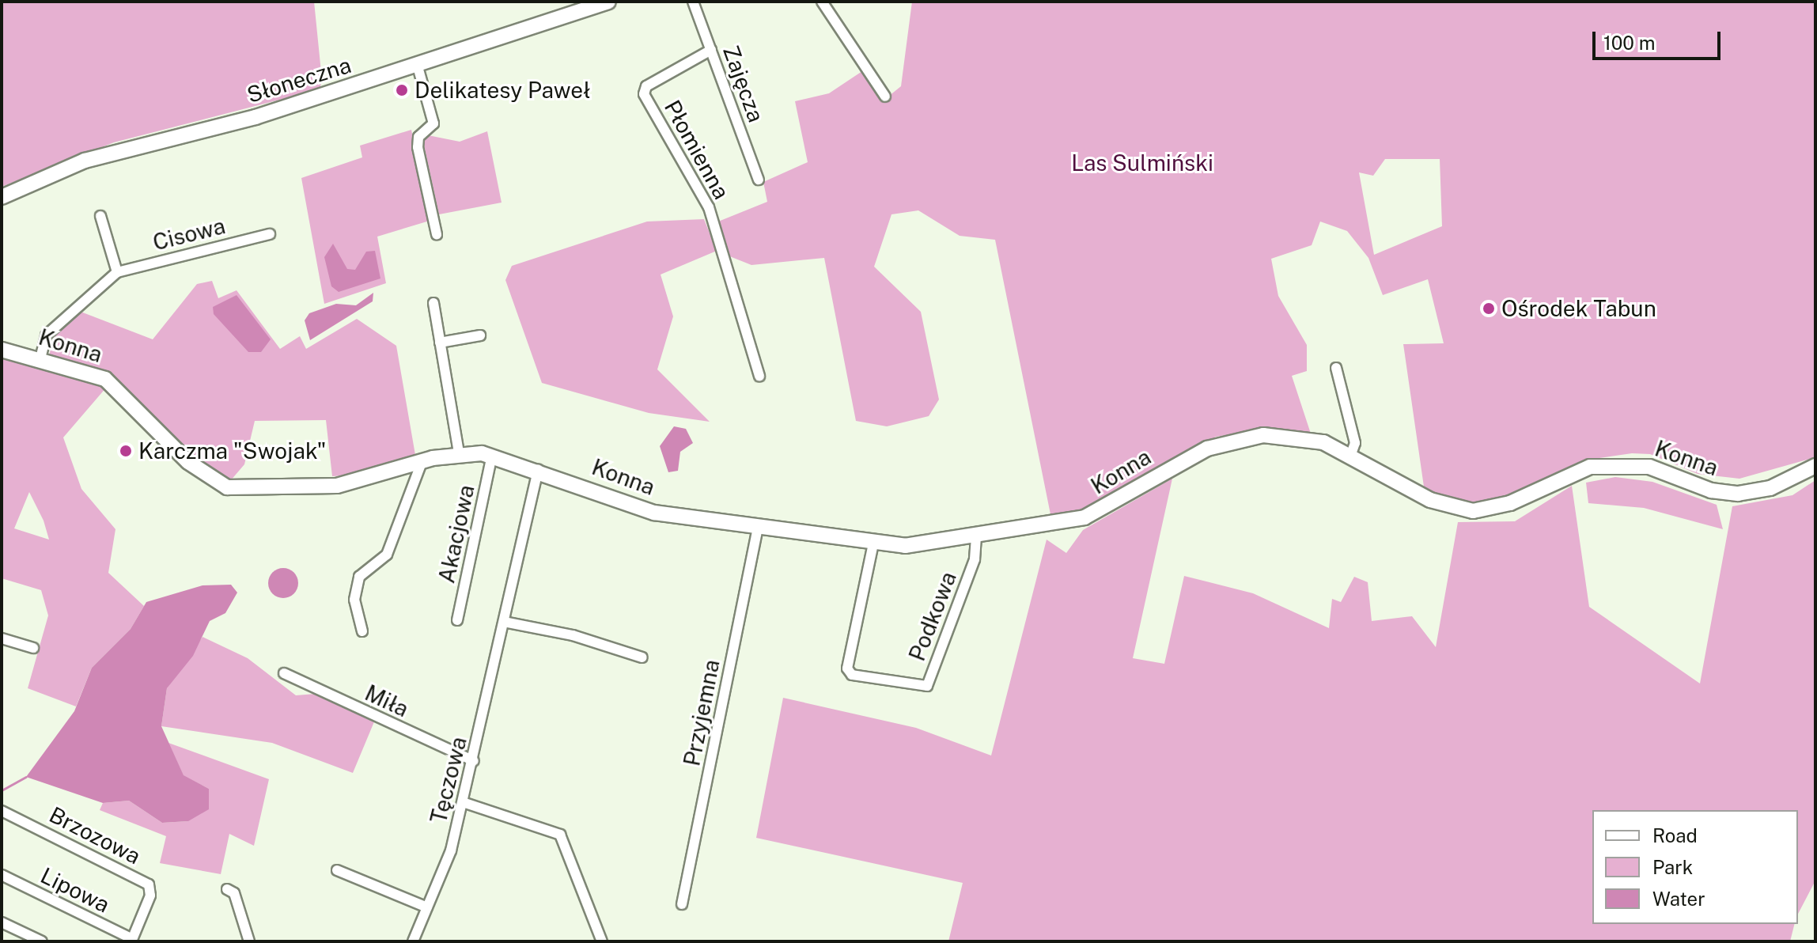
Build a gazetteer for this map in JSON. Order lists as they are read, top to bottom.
{
  "streets": {
    "street": [
      "Słoneczna",
      "Zajęcza",
      "Płomienna",
      "Cisowa",
      "Konna",
      "Akacjowa",
      "Podkowa",
      "Miła",
      "Przyjemna",
      "Tęczowa",
      "Brzozowa",
      "Lipowa"
    ]
  },
  "crossings": [
    ["Zajęcza", "Płomienna"],
    ["Cisowa", "Konna"],
    ["Konna", "Akacjowa"],
    ["Konna", "Podkowa"],
    ["Konna", "Przyjemna"],
    ["Konna", "Tęczowa"],
    ["Miła", "Tęczowa"],
    ["Brzozowa", "Lipowa"]
  ],
  "parks": ["Las Sulmiński"],
  "places": ["Delikatesy Paweł", "Ośrodek Tabun", "Karczma \"Swojak\""],
  "legend": ["Road", "Park", "Water"],
  "scale_bar": "100 m"
}
